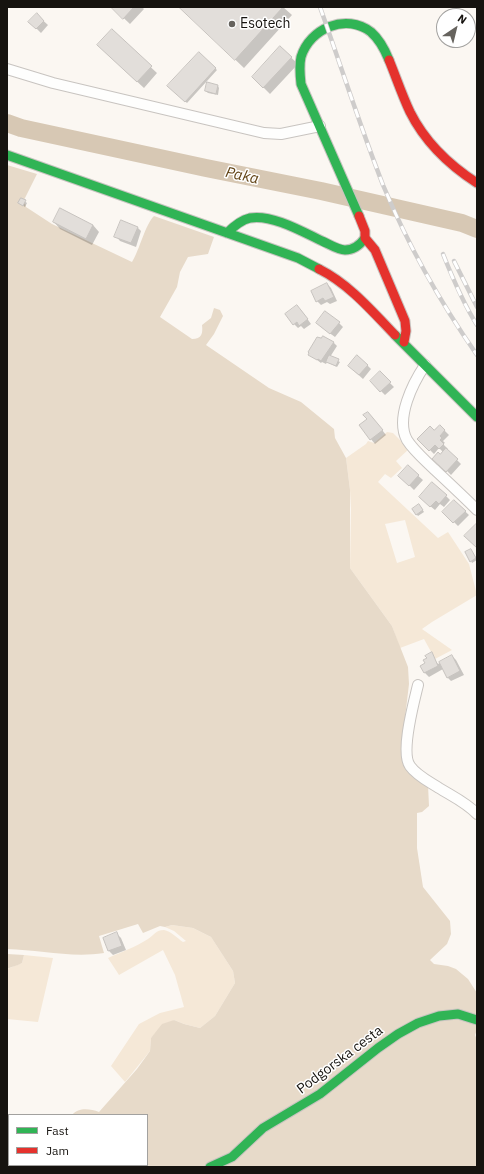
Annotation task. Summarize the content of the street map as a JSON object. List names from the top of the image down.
{
  "streets": {
    "street": ["Podgorska cesta"]
  },
  "water": ["Paka"],
  "places": ["Esotech"],
  "legend": ["Fast", "Jam"],
  "north": "top right"
}
